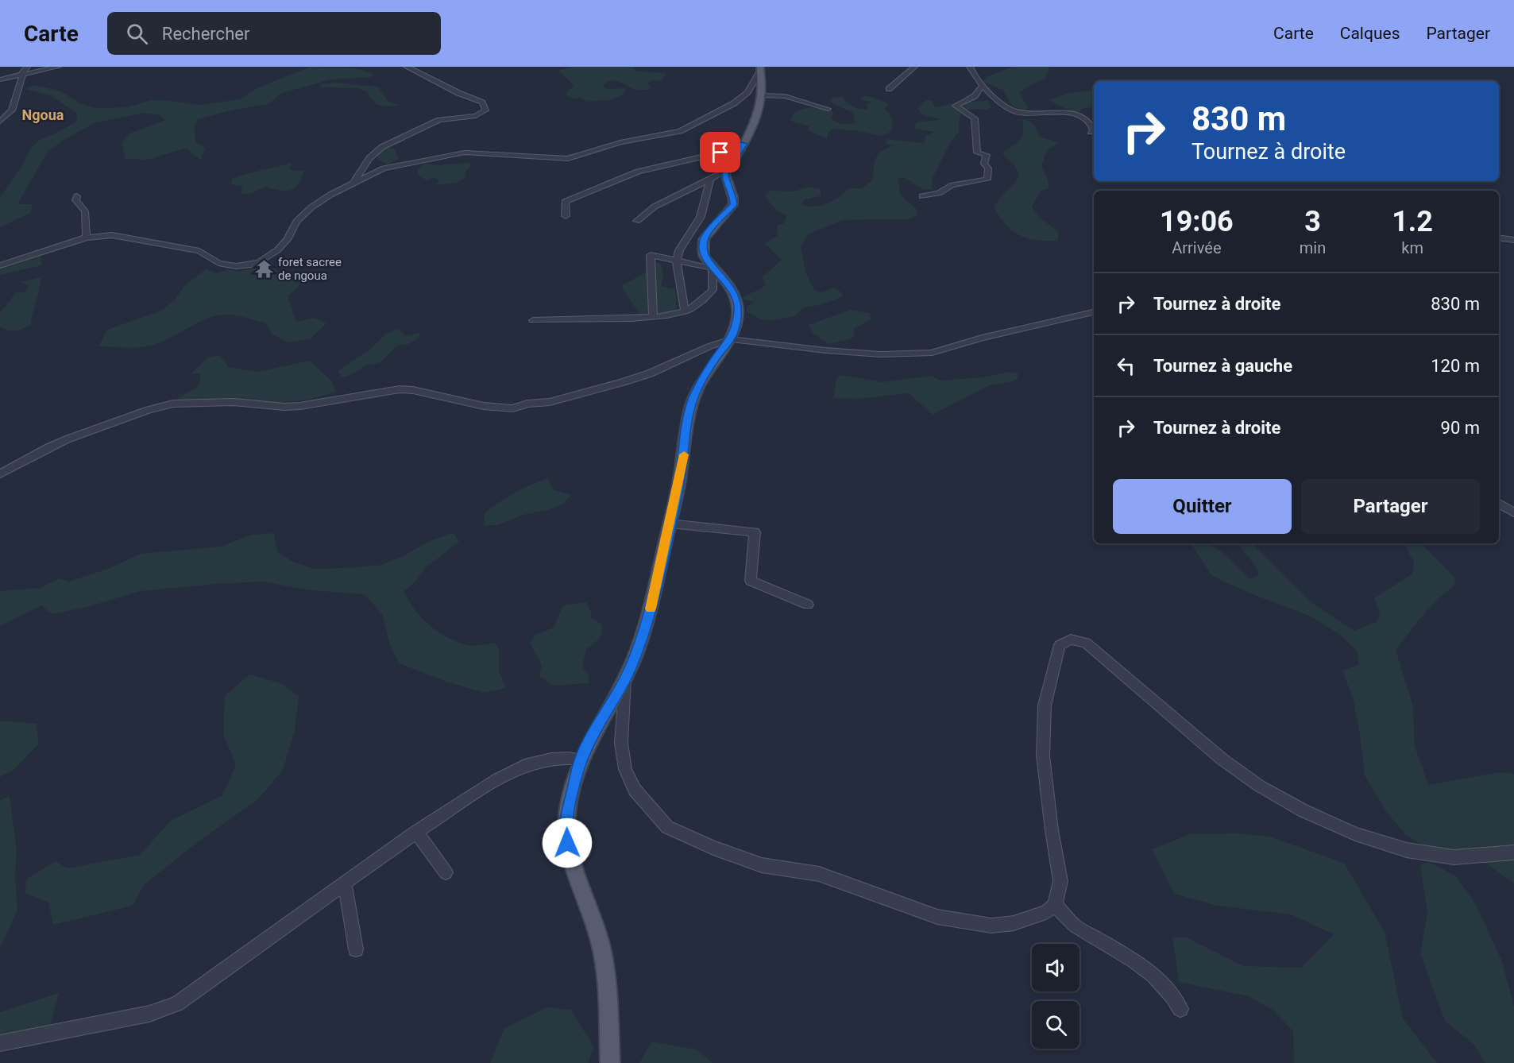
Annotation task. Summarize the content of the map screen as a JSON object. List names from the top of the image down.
{
  "districts": ["Ngoua"],
  "places": {
    "temple": ["foret sacree de ngoua"]
  },
  "page": {
    "header": "Carte",
    "search": "Rechercher",
    "nav": ["Carte", "Calques", "Partager"],
    "turn": ["830 m", "Tournez à droite"],
    "eta": [
      "19:06",
      "Arrivée",
      "3",
      "min",
      "1.2",
      "km"
    ],
    "list": [
      {
        "name": "Tournez à droite",
        "value": "830 m"
      },
      {
        "name": "Tournez à gauche",
        "value": "120 m"
      },
      {
        "name": "Tournez à droite",
        "value": "90 m"
      }
    ],
    "buttons": ["Quitter", "Partager"]
  }
}
